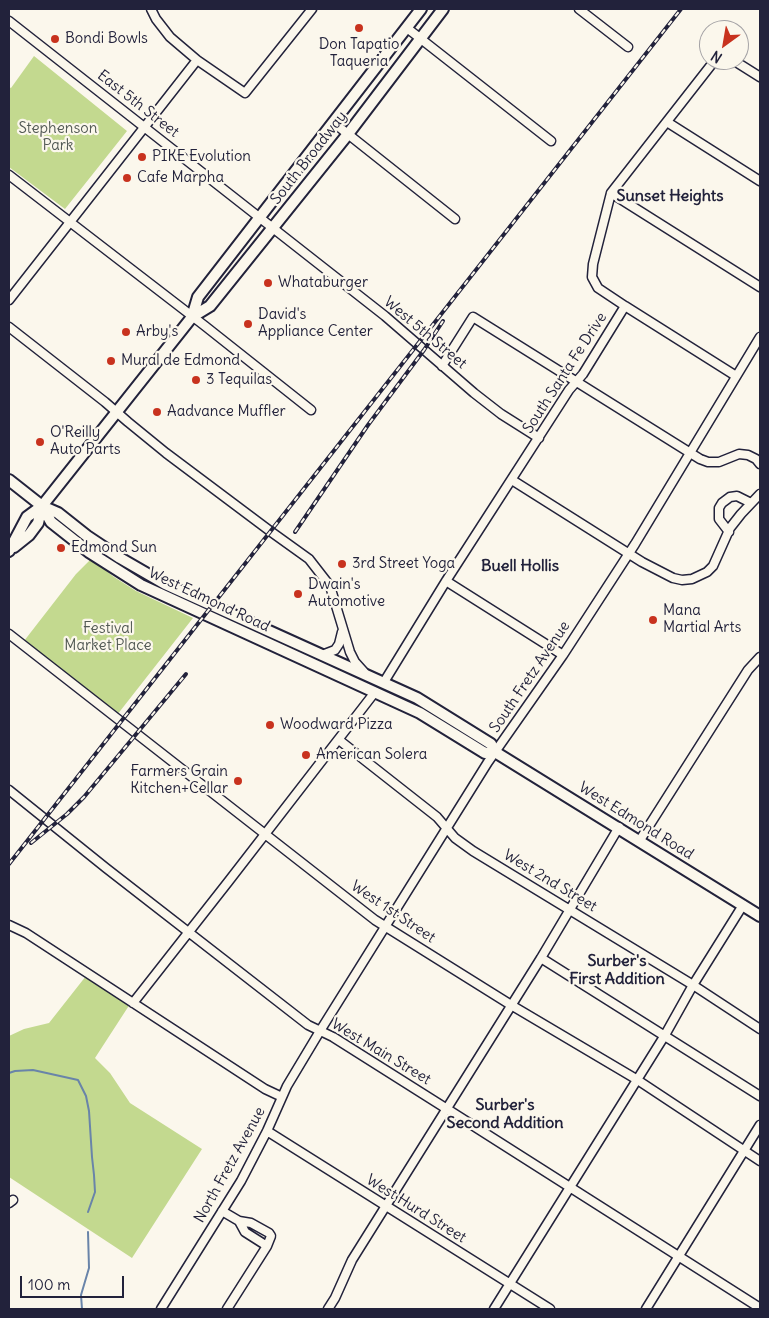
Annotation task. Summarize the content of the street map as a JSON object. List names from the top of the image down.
{
  "streets": {
    "main road": ["South Broadway", "West Edmond Road"],
    "street": [
      "East 5th Street",
      "West 5th Street",
      "South Santa Fe Drive",
      "South Fretz Avenue",
      "West 2nd Street",
      "West 1st Street",
      "West Main Street",
      "North Fretz Avenue",
      "West Hurd Street"
    ]
  },
  "crossings": [
    ["East 5th Street", "South Broadway"],
    ["East 5th Street", "West 5th Street"],
    ["South Broadway", "West 5th Street"],
    ["South Broadway", "West Edmond Road"],
    ["West 5th Street", "South Santa Fe Drive"],
    ["South Santa Fe Drive", "West Edmond Road"],
    ["West Edmond Road", "South Fretz Avenue"],
    ["South Fretz Avenue", "West 2nd Street"],
    ["South Fretz Avenue", "West 1st Street"],
    ["South Fretz Avenue", "West Main Street"],
    ["South Fretz Avenue", "North Fretz Avenue"],
    ["West Main Street", "North Fretz Avenue"],
    ["North Fretz Avenue", "West Hurd Street"]
  ],
  "districts": [
    "Sunset Heights",
    "Buell Hollis",
    "Surber's First Addition",
    "Surber's Second Addition"
  ],
  "parks": ["Stephenson Park", "Festival Market Place"],
  "places": [
    "Don Tapatio Taqueria",
    "Bondi Bowls",
    "PIKE Evolution",
    "Cafe Marpha",
    "Whataburger",
    "David's Appliance Center",
    "Arby's",
    "Mural de Edmond",
    "3 Tequilas",
    "Aadvance Muffler",
    "O'Reilly Auto Parts",
    "Edmond Sun",
    "3rd Street Yoga",
    "Dwain's Automotive",
    "Mana Martial Arts",
    "Woodward Pizza",
    "American Solera",
    "Farmers Grain Kitchen+Cellar"
  ],
  "scale_bar": "100 m",
  "north": "bottom left"
}
